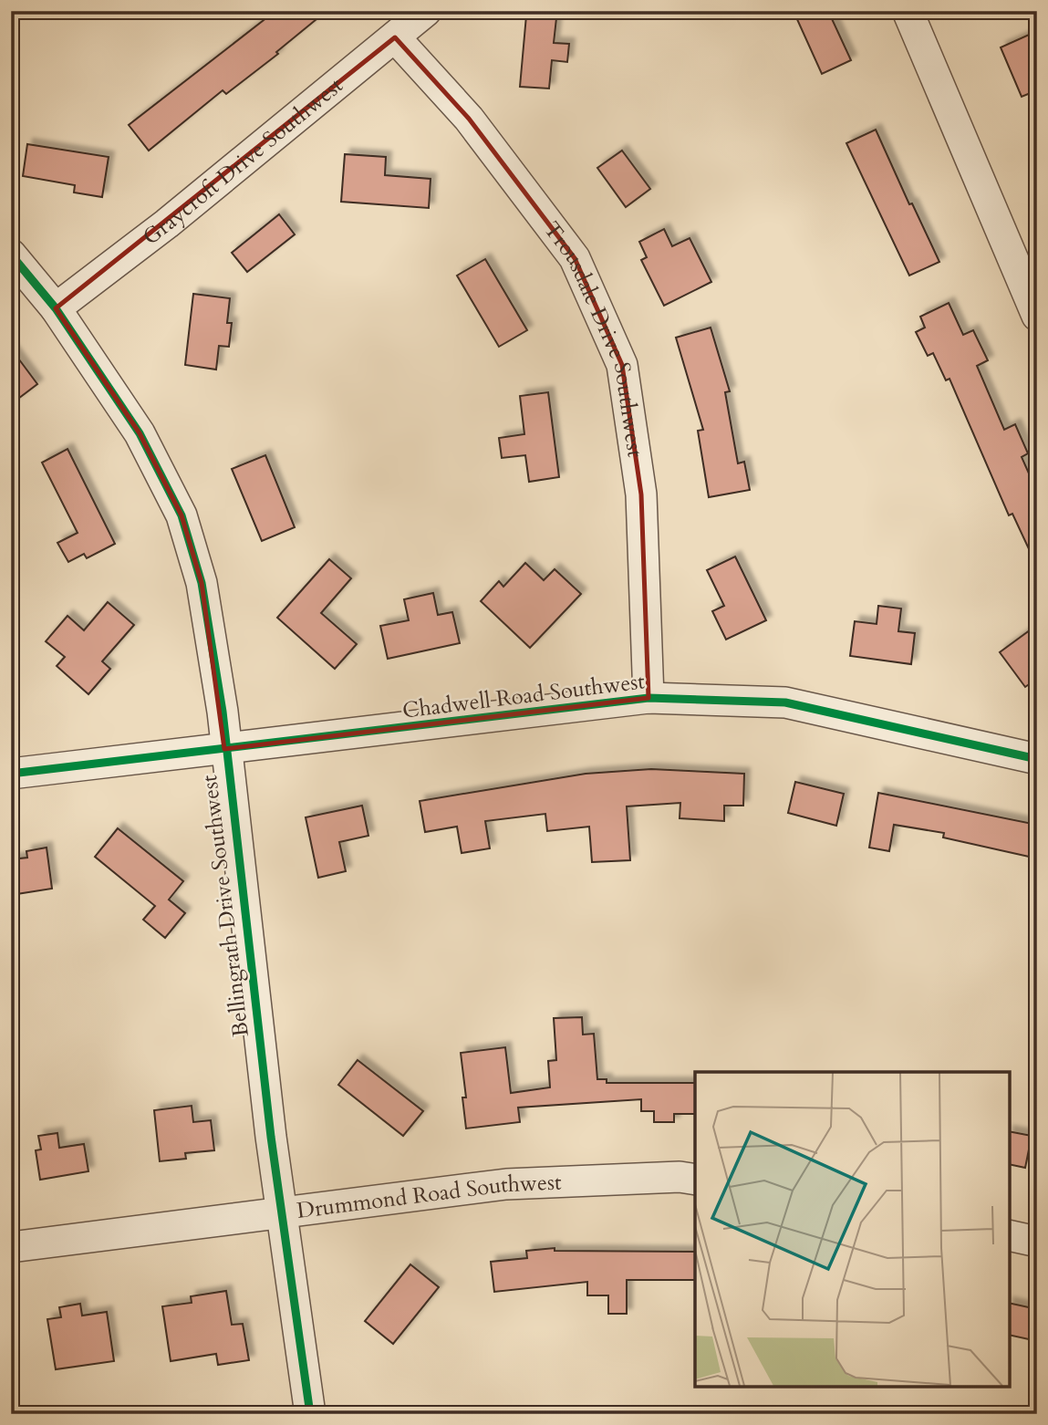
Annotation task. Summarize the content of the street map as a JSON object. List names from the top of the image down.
{
  "streets": {
    "street": [
      "Graycroft Drive Southwest",
      "Trousdale Drive Southwest",
      "Chadwell Road Southwest",
      "Bellingrath Drive Southwest",
      "Drummond Road Southwest"
    ]
  },
  "crossings": [
    ["Graycroft Drive Southwest", "Trousdale Drive Southwest"],
    ["Graycroft Drive Southwest", "Bellingrath Drive Southwest"],
    ["Trousdale Drive Southwest", "Chadwell Road Southwest"],
    ["Chadwell Road Southwest", "Bellingrath Drive Southwest"],
    ["Bellingrath Drive Southwest", "Drummond Road Southwest"]
  ]
}
